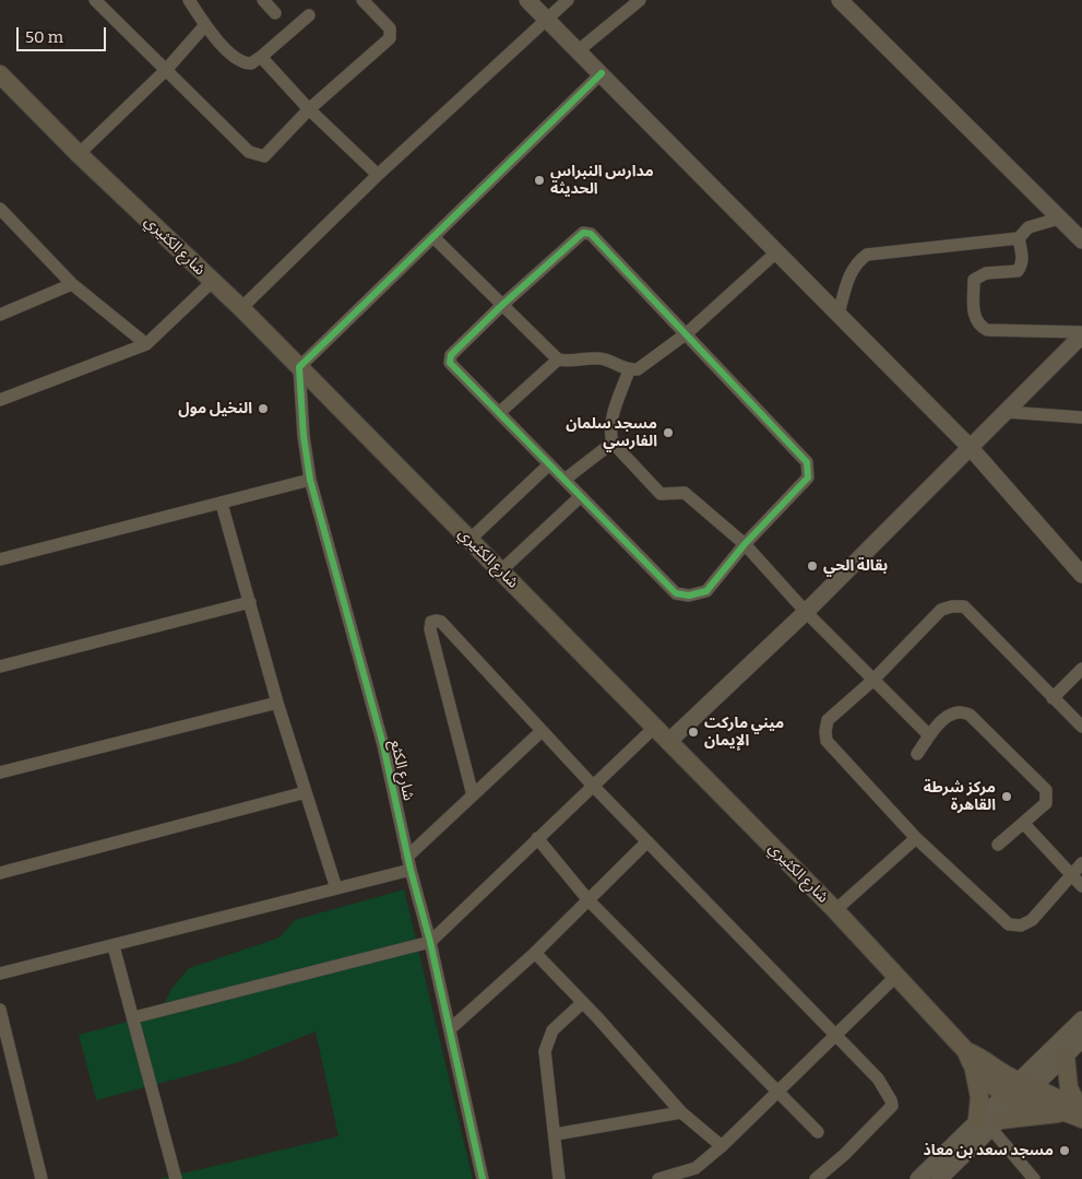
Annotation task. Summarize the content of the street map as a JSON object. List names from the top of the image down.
{
  "streets": {
    "main road": ["شارع الكثيري"],
    "street": ["شارع الكثع"]
  },
  "crossings": [
    ["شارع الكثيري", "شارع الكثع"]
  ],
  "places": [
    "مدارس النبراس الحديثة",
    "النخيل مول",
    "مسجد سلمان الفارسي",
    "بقالة الحي",
    "ميني ماركت الإيمان",
    "مركز شرطة القاهرة",
    "مسجد سعد بن معاذ"
  ],
  "scale_bar": "50 m"
}
